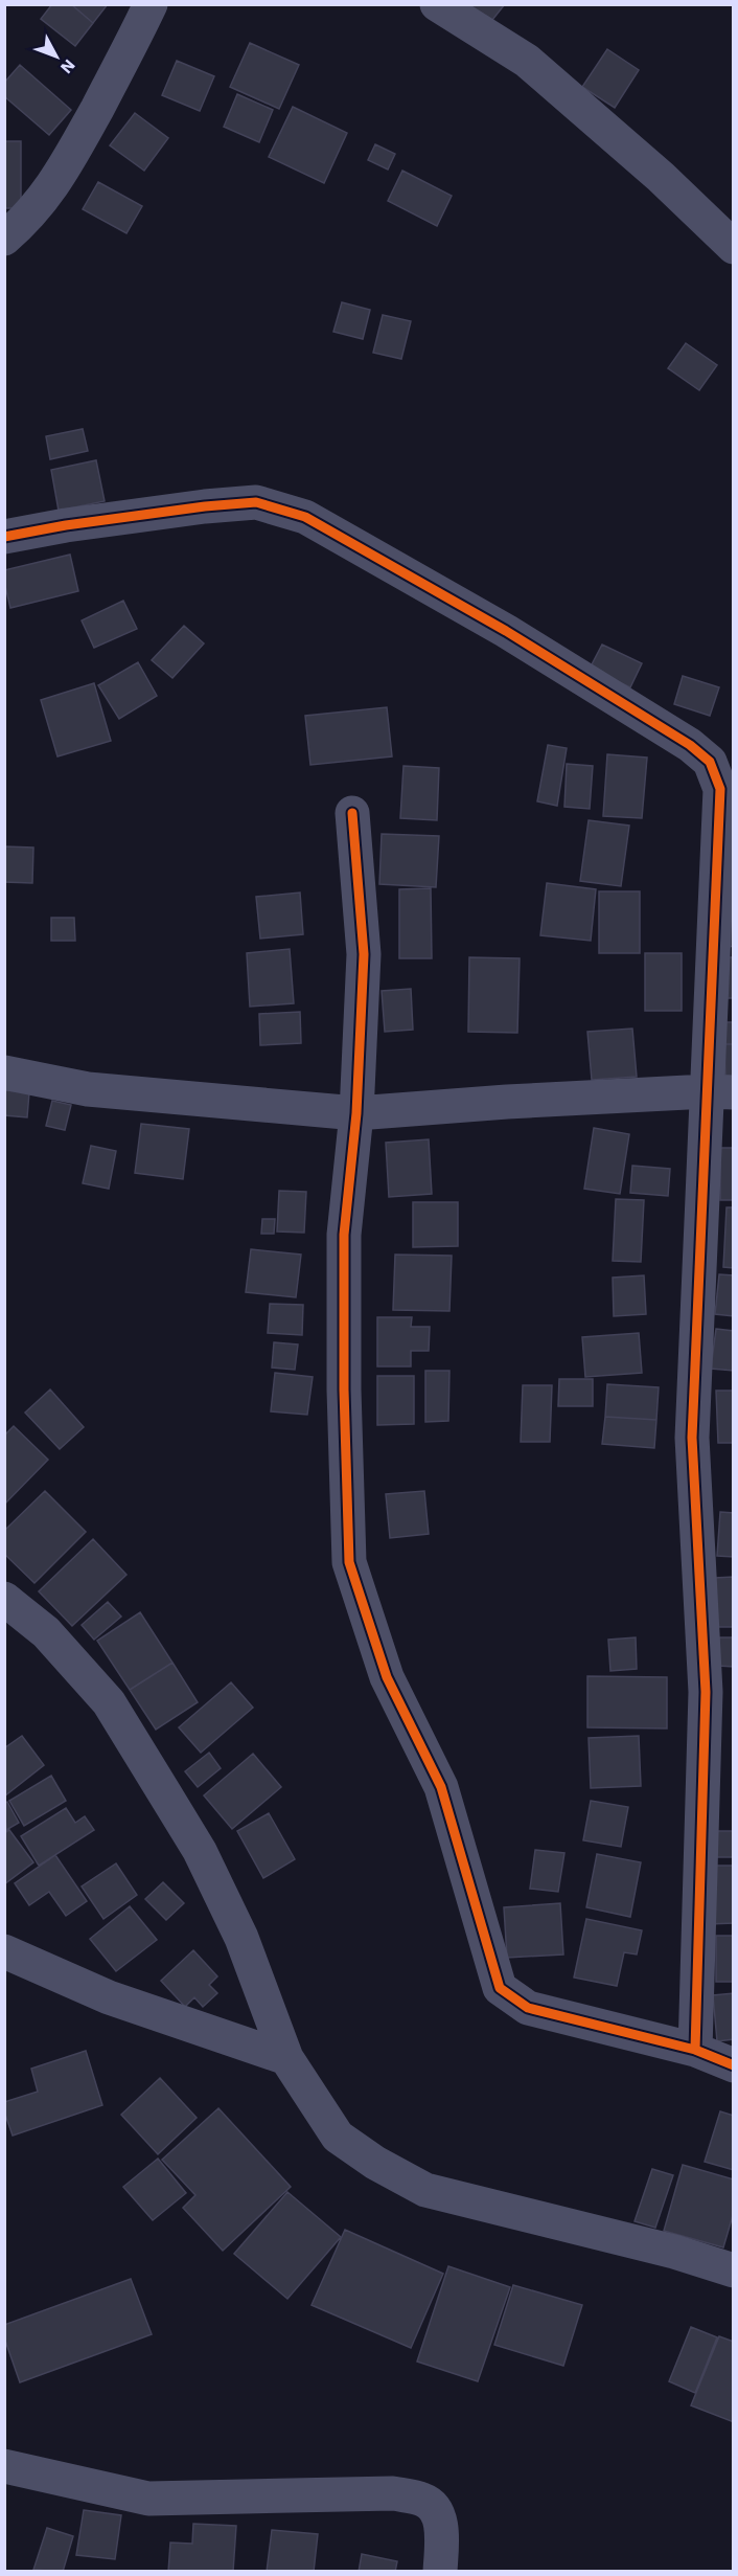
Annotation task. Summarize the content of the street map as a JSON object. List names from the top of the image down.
{
  "north": "bottom right"
}
